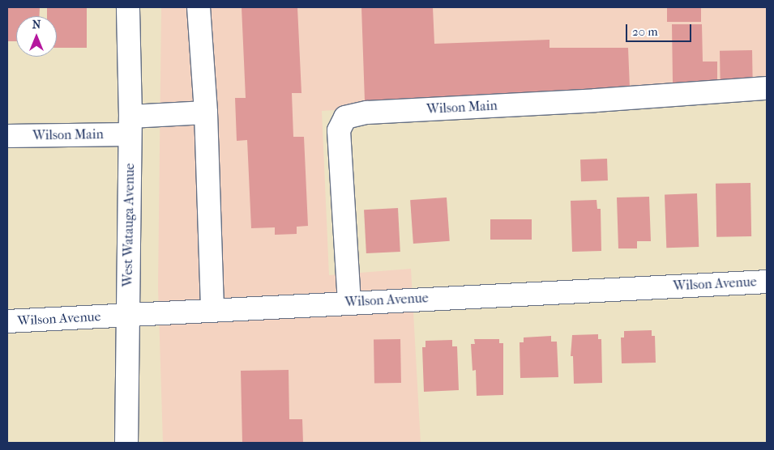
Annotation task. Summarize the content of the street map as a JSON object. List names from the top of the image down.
{
  "streets": {
    "street": ["Wilson Main", "West Watauga Avenue", "Wilson Avenue"]
  },
  "crossings": [
    ["Wilson Main", "West Watauga Avenue"],
    ["Wilson Main", "Wilson Avenue"],
    ["West Watauga Avenue", "Wilson Avenue"]
  ],
  "scale_bar": "20 m",
  "north": "top"
}
